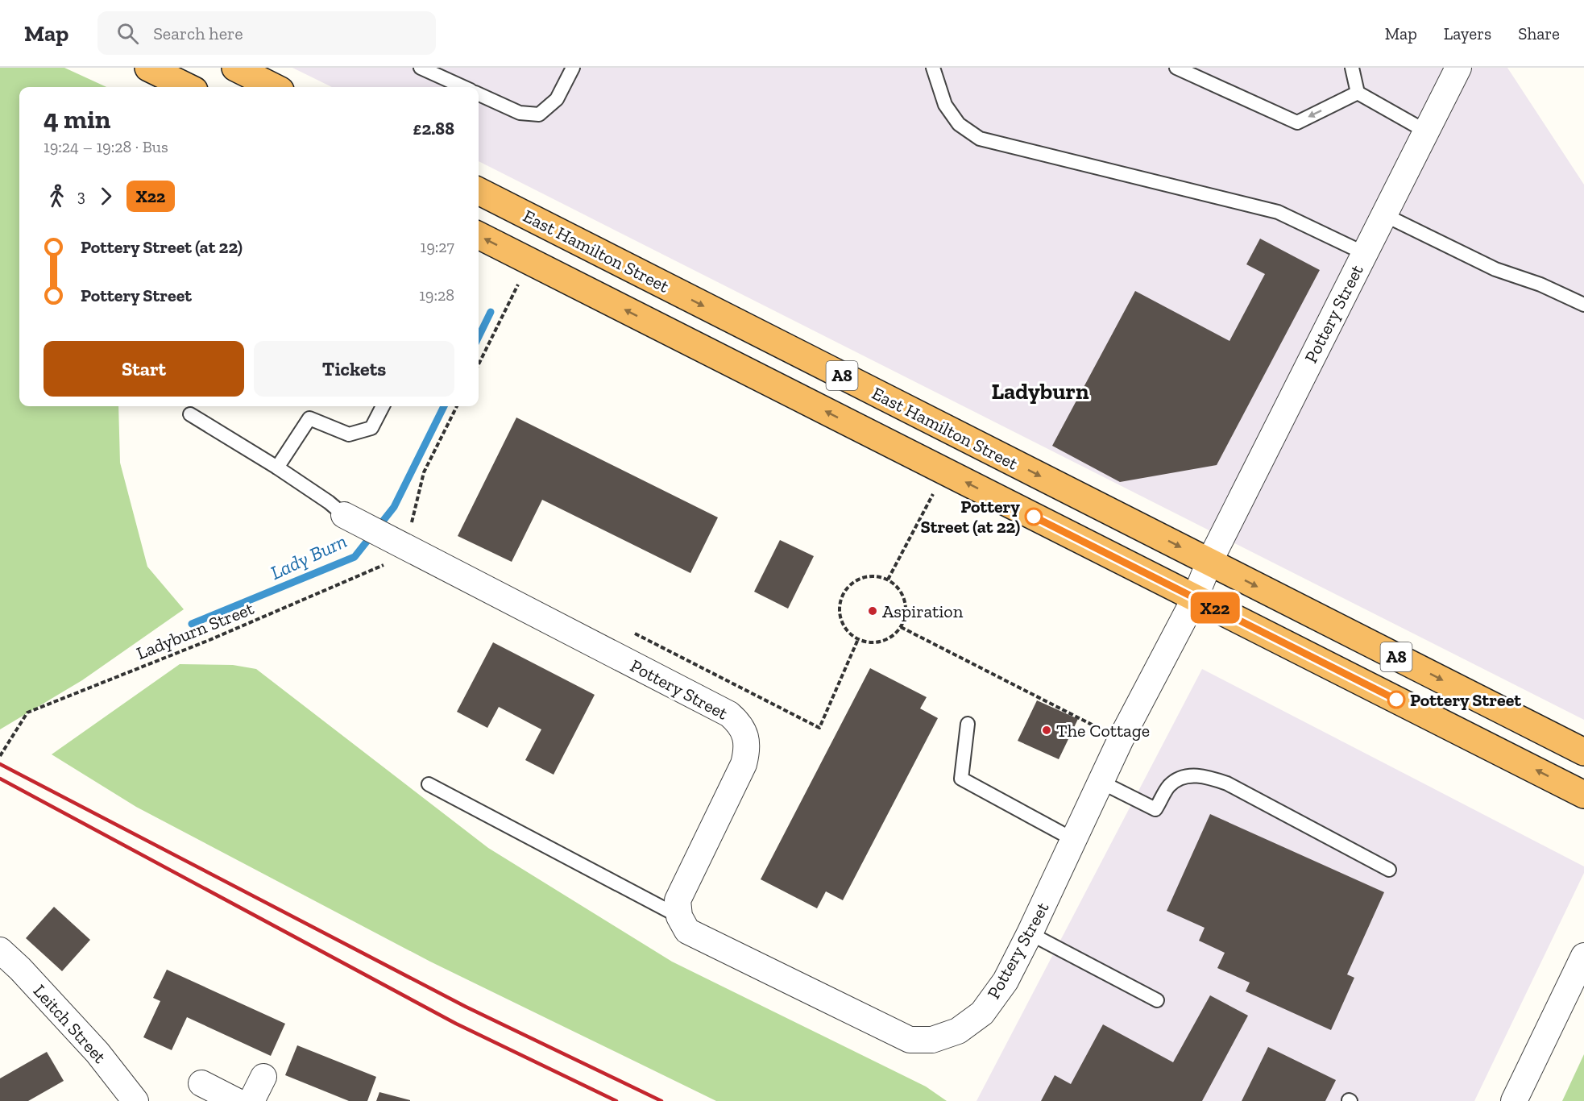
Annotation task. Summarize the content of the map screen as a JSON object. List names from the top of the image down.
{
  "streets": {
    "highway": ["East Hamilton Street", "A8"],
    "street": ["Pottery Street", "Leitch Street"],
    "path": ["Ladyburn Street"]
  },
  "crossings": [
    ["East Hamilton Street", "Pottery Street"],
    ["East Hamilton Street", "A8"],
    ["Pottery Street", "A8"],
    ["Pottery Street", "Ladyburn Street"]
  ],
  "districts": ["Ladyburn"],
  "water": ["Lady Burn"],
  "places": [
    "Pottery Street (at 22)",
    "Aspiration",
    "Pottery Street",
    "The Cottage"
  ],
  "lines": ["bus line X22"],
  "page": {
    "header": "Map",
    "search": "Search here",
    "nav": ["Map", "Layers", "Share"],
    "on_map": "X22",
    "heading": ["4 min", "19:24 – 19:28 · Bus", "£2.88"],
    "legs": ["3", "X22"],
    "list": [
      {
        "name": "Pottery Street (at 22)",
        "value": "19:27"
      },
      {
        "name": "Pottery Street",
        "value": "19:28"
      }
    ],
    "buttons": ["Start", "Tickets"]
  }
}
